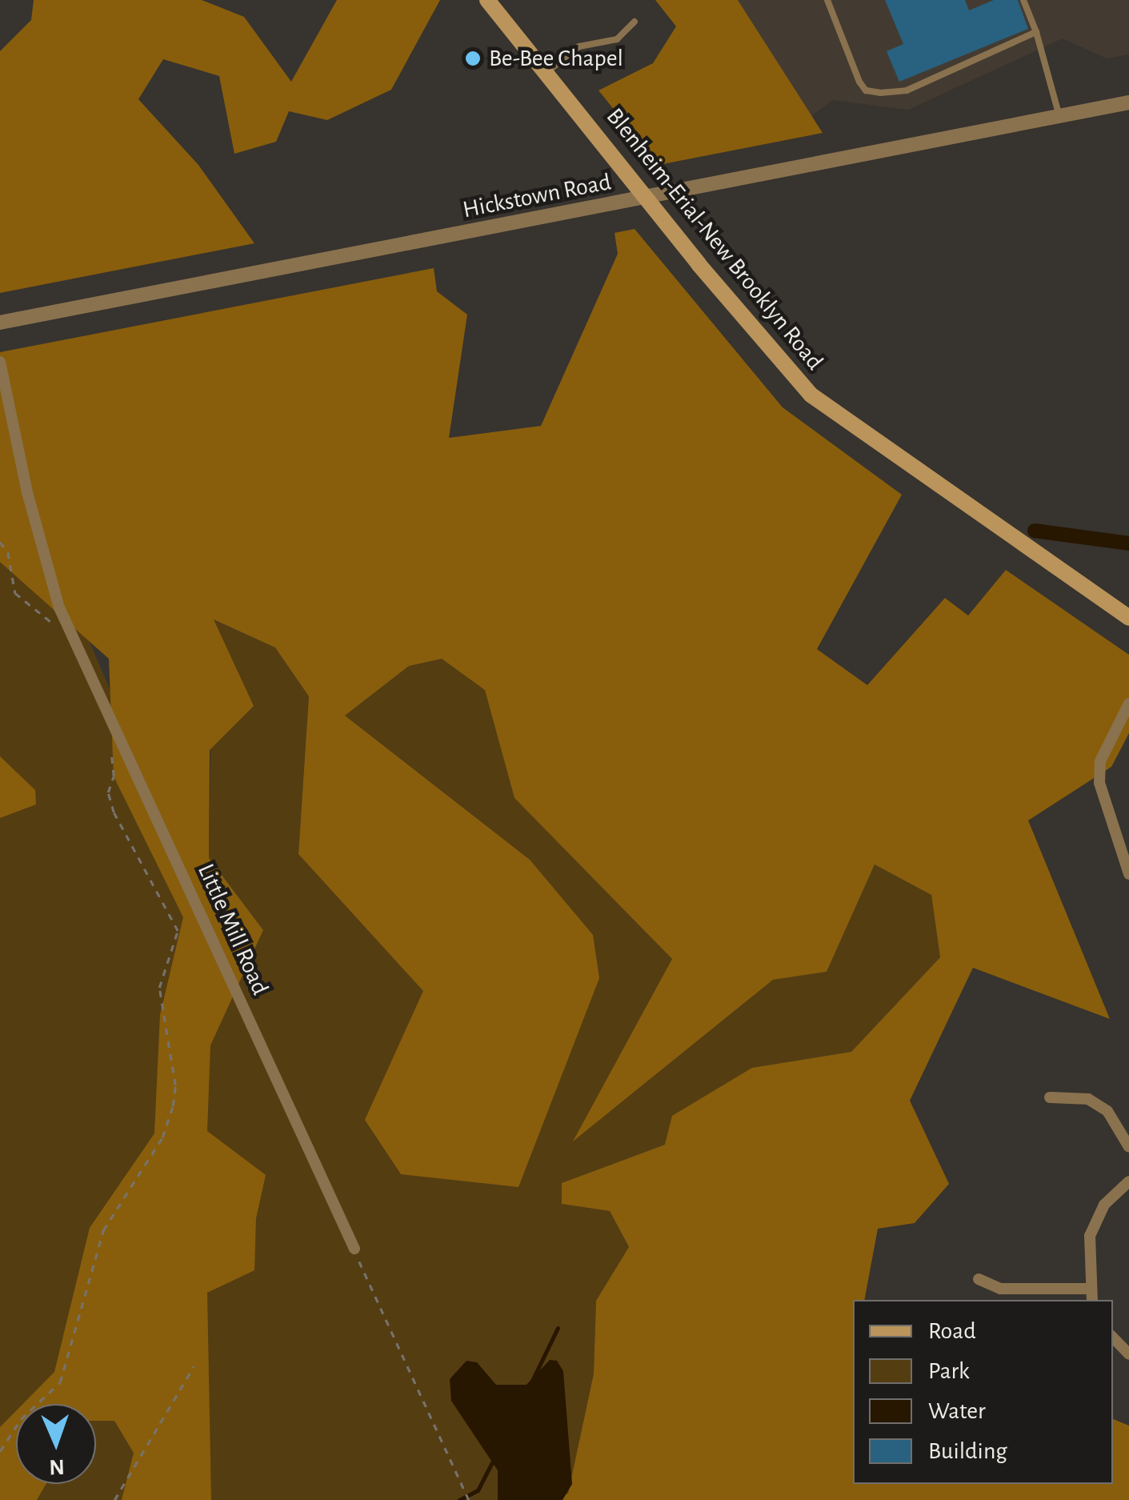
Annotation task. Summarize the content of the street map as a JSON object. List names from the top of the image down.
{
  "streets": {
    "main road": ["Blenheim-Erial-New Brooklyn Road"],
    "street": ["Hickstown Road", "Little Mill Road"]
  },
  "crossings": [
    ["Hickstown Road", "Blenheim-Erial-New Brooklyn Road"]
  ],
  "places": ["Be-Bee Chapel"],
  "legend": [
    "Road",
    "Park",
    "Water",
    "Building"
  ],
  "north": "bottom"
}
